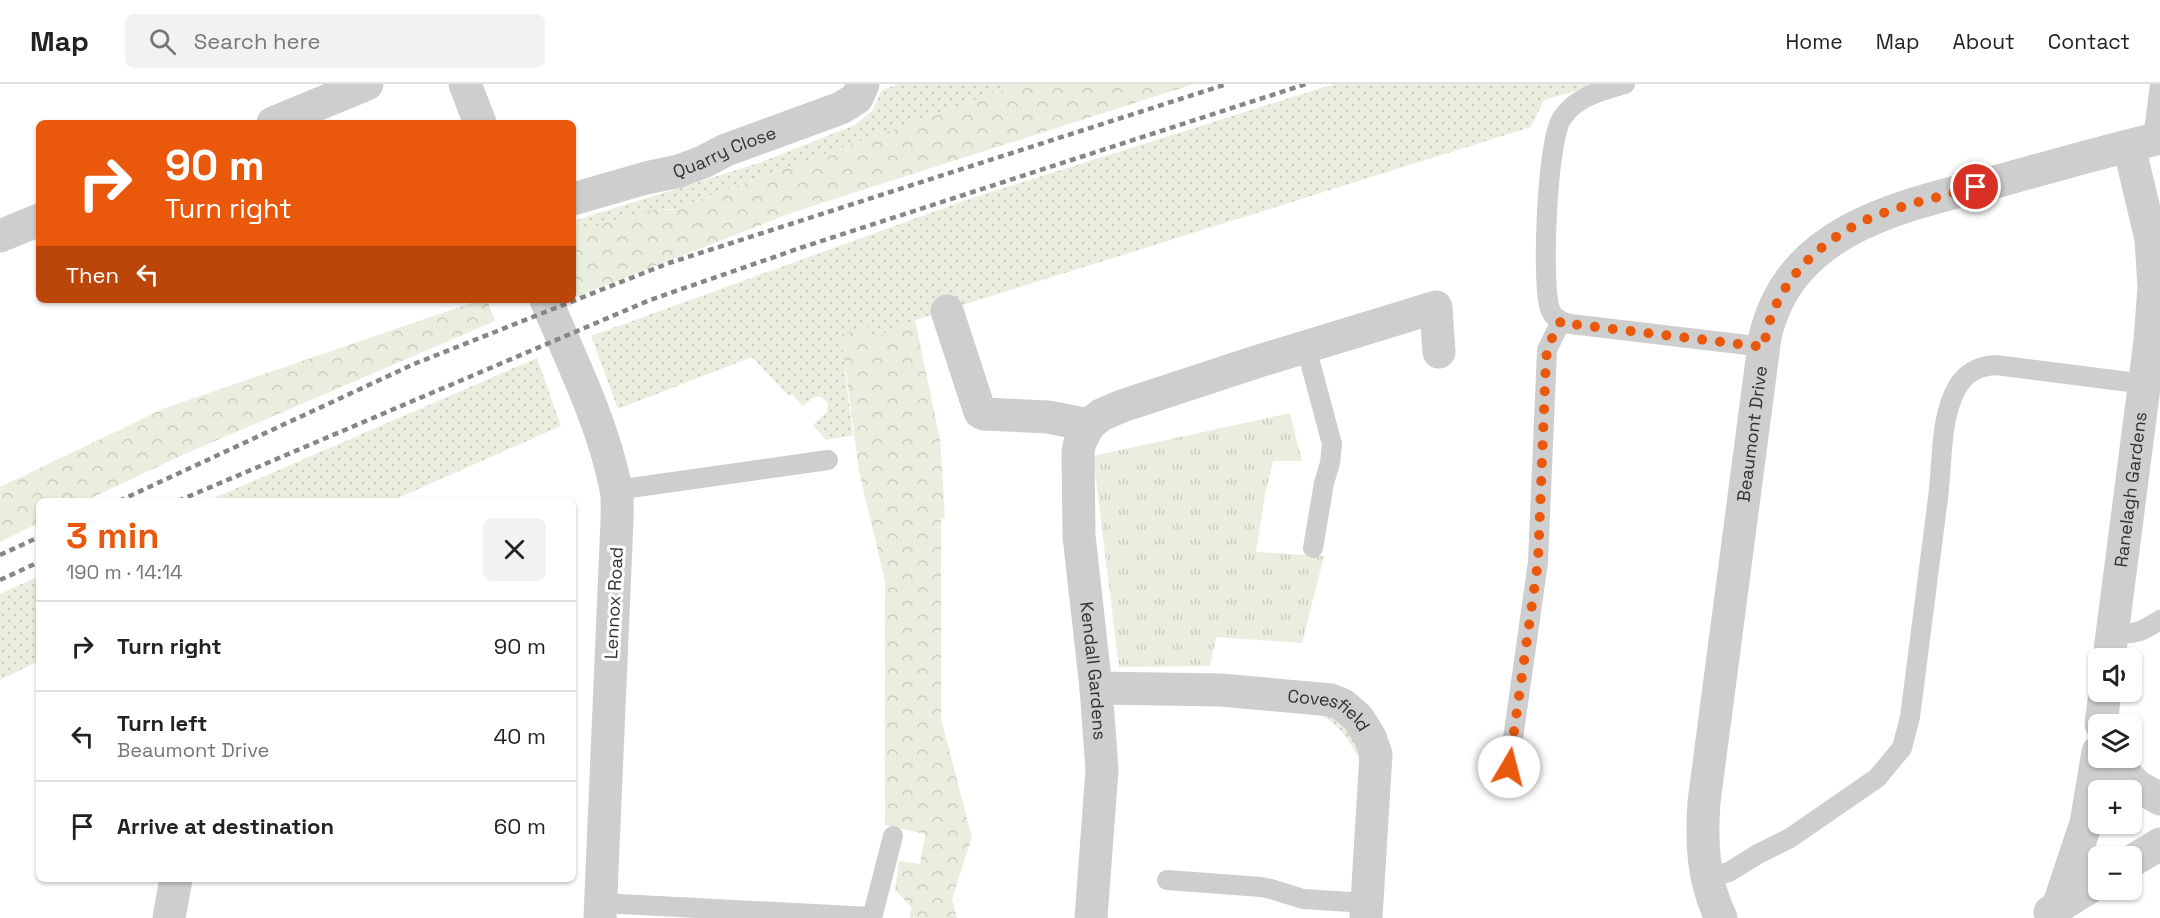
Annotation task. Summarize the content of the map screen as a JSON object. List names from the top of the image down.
{
  "streets": {
    "street": [
      "Quarry Close",
      "Beaumont Drive",
      "Ranelagh Gardens",
      "Lennox Road",
      "Kendall Gardens",
      "Covesfield"
    ]
  },
  "crossings": [
    ["Beaumont Drive", "Ranelagh Gardens"],
    ["Kendall Gardens", "Covesfield"]
  ],
  "page": {
    "header": "Map",
    "search": "Search here",
    "nav": [
      "Home",
      "Map",
      "About",
      "Contact"
    ],
    "turn": ["90 m", "Turn right"],
    "then": "Then",
    "heading": ["3 min", "190 m · 14:14"],
    "list": [
      {
        "name": "Turn right",
        "value": "90 m"
      },
      {
        "name": "Turn left",
        "note": "Beaumont Drive",
        "value": "40 m"
      },
      {
        "name": "Arrive at destination",
        "value": "60 m"
      }
    ],
    "map_buttons": ["+", "−"]
  }
}
